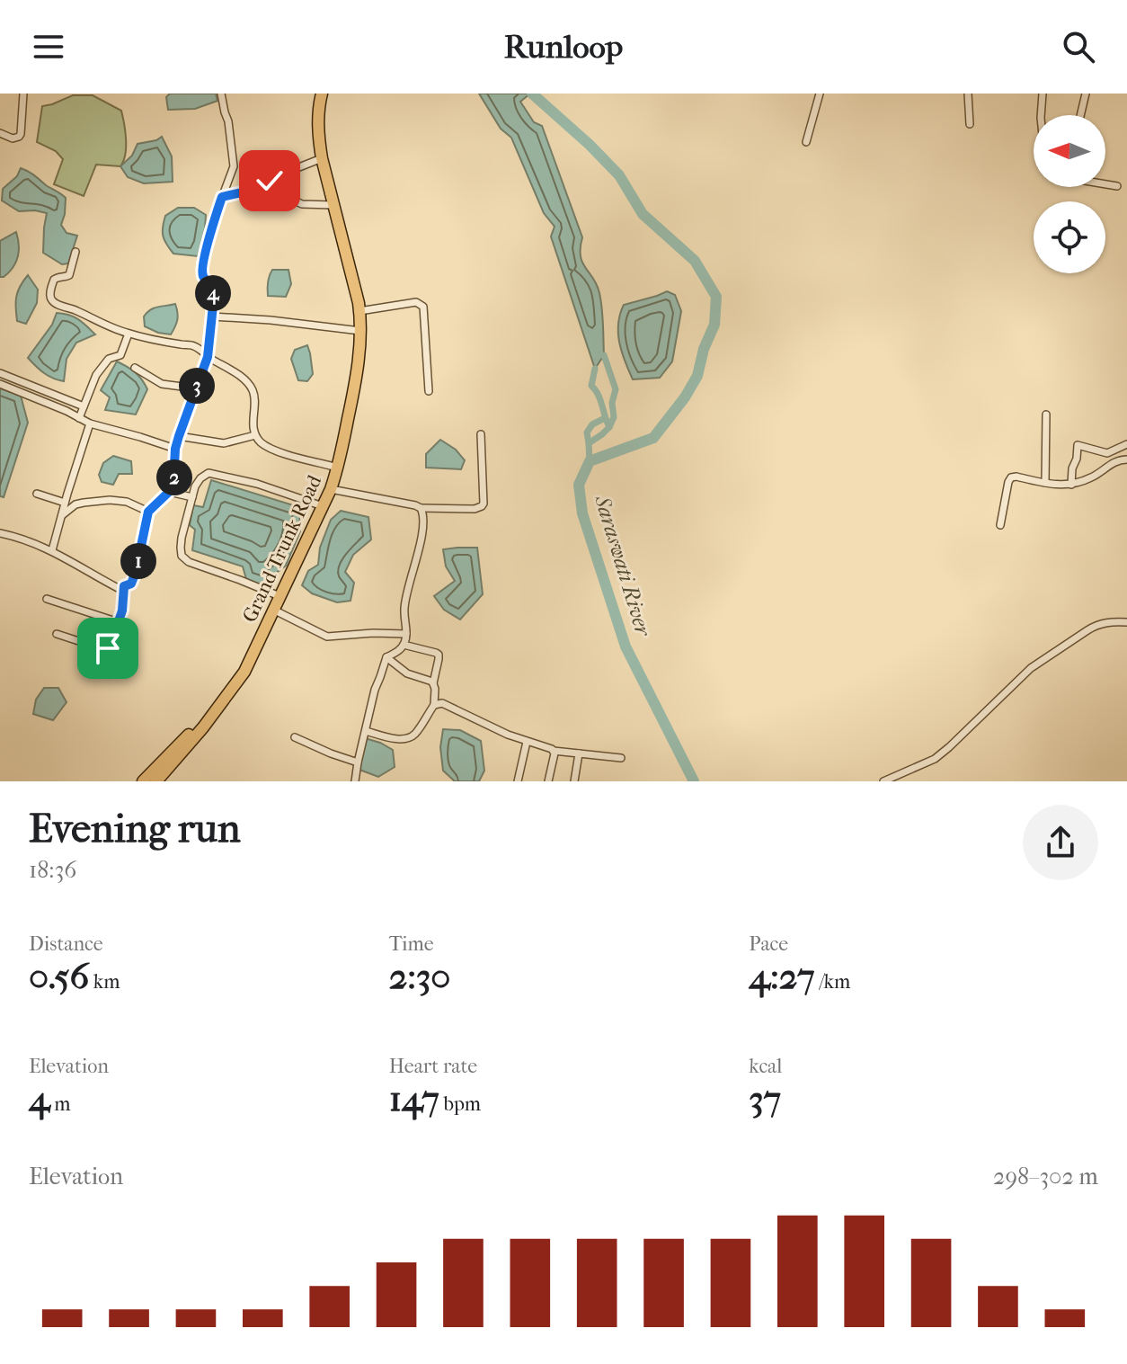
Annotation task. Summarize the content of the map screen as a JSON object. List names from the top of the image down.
{
  "streets": {
    "highway": ["Grand Trunk Road"]
  },
  "water": ["Saraswati River"],
  "north": "left",
  "page": {
    "header": "Runloop",
    "pins": [
      "4",
      "3",
      "2",
      "1"
    ],
    "heading": ["Evening run", "18:36"],
    "stats": [
      ["Distance", "0.56 km"],
      ["Time", "2:30"],
      ["Pace", "4:27 /km"],
      ["Elevation", "4 m"],
      ["Heart rate", "147 bpm"],
      ["kcal", "37"]
    ],
    "chart": ["Elevation", "298–302 m"]
  }
}
